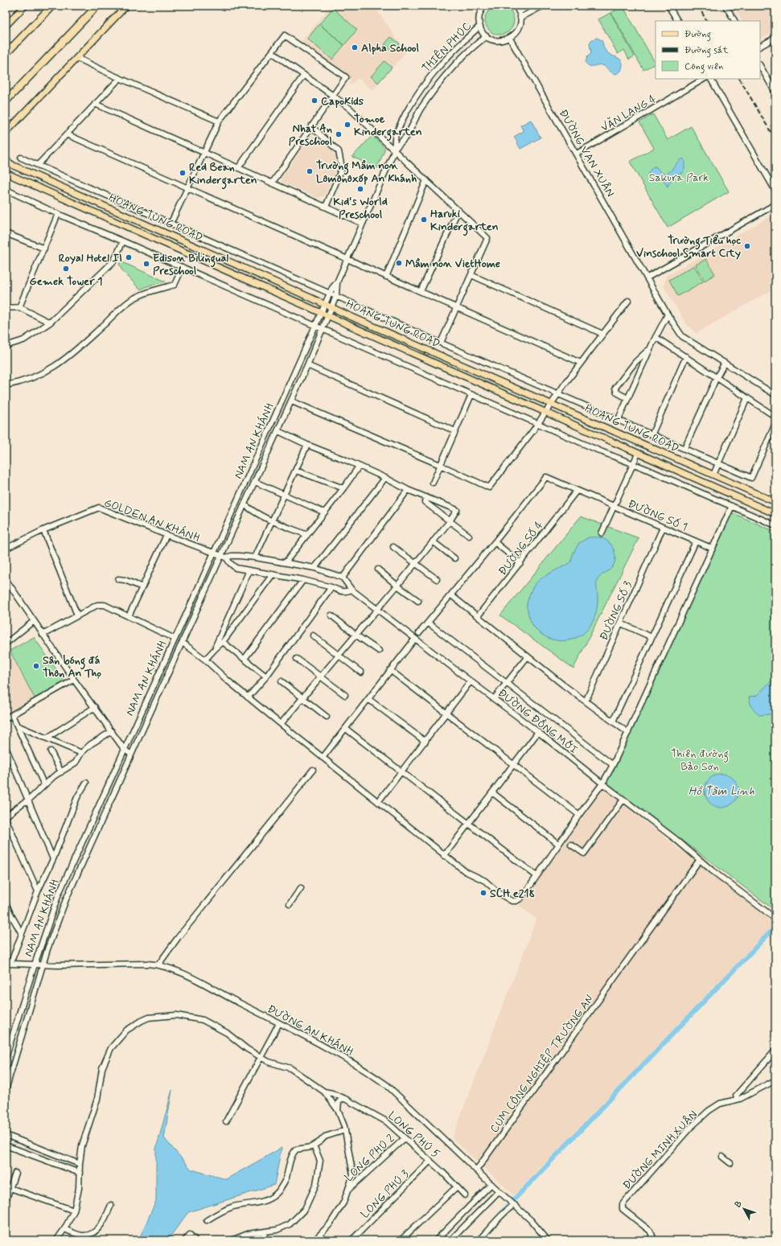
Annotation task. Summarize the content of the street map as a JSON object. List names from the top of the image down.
{
  "streets": {
    "main road": ["HOANG TUNG ROAD"],
    "street": [
      "THIÊN PHÚC",
      "VĂN LANG 4",
      "ĐƯỜNG VẠN XUÂN",
      "NAM AN KHÁNH",
      "ĐƯỜNG SỐ 1",
      "GOLDEN AN KHÁNH",
      "ĐƯỜNG SỐ 4",
      "ĐƯỜNG SỐ 3",
      "ĐƯỜNG ĐỒNG MỚI",
      "ĐƯỜNG AN KHÁNH",
      "CỤM CÔNG NGHIỆP TRƯỜNG AN",
      "LONG PHÚ 5",
      "ĐƯỜNG MINH XUÂN",
      "LONG PHÚ 2",
      "LONG PHÚ 3"
    ]
  },
  "crossings": [
    ["THIÊN PHÚC", "HOANG TUNG ROAD"],
    ["THIÊN PHÚC", "NAM AN KHÁNH"],
    ["VĂN LANG 4", "ĐƯỜNG VẠN XUÂN"],
    ["HOANG TUNG ROAD", "NAM AN KHÁNH"],
    ["HOANG TUNG ROAD", "ĐƯỜNG SỐ 1"],
    ["NAM AN KHÁNH", "GOLDEN AN KHÁNH"],
    ["NAM AN KHÁNH", "ĐƯỜNG AN KHÁNH"],
    ["ĐƯỜNG SỐ 1", "ĐƯỜNG SỐ 3"],
    ["ĐƯỜNG ĐỒNG MỚI", "CỤM CÔNG NGHIỆP TRƯỜNG AN"],
    ["ĐƯỜNG AN KHÁNH", "CỤM CÔNG NGHIỆP TRƯỜNG AN"],
    ["LONG PHÚ 5", "LONG PHÚ 2"],
    ["LONG PHÚ 5", "LONG PHÚ 3"]
  ],
  "water": ["Hồ Tâm Linh"],
  "parks": ["Sakura Park", "Thiên đường Bảo Sơn"],
  "places": [
    "Alpha School",
    "CapoKids",
    "Tomoe Kindergarten",
    "Nhat An Preschool",
    "Trường Mầm non Lômônôxốp An Khánh",
    "Red Bean Kindergarten",
    "Kid's World Preschool",
    "Haruki Kindergarten",
    "Trường Tiểu học Vinschool Smart City",
    "Royal Hotel II",
    "Mầm non VietHome",
    "Edison Bilingual Preschool",
    "Gemek Tower 1",
    "Sân bóng đá Thôn An Thọ",
    "SCH e218"
  ],
  "legend": ["Đường", "Đường sắt", "Công viên"],
  "north": "top left"
}
